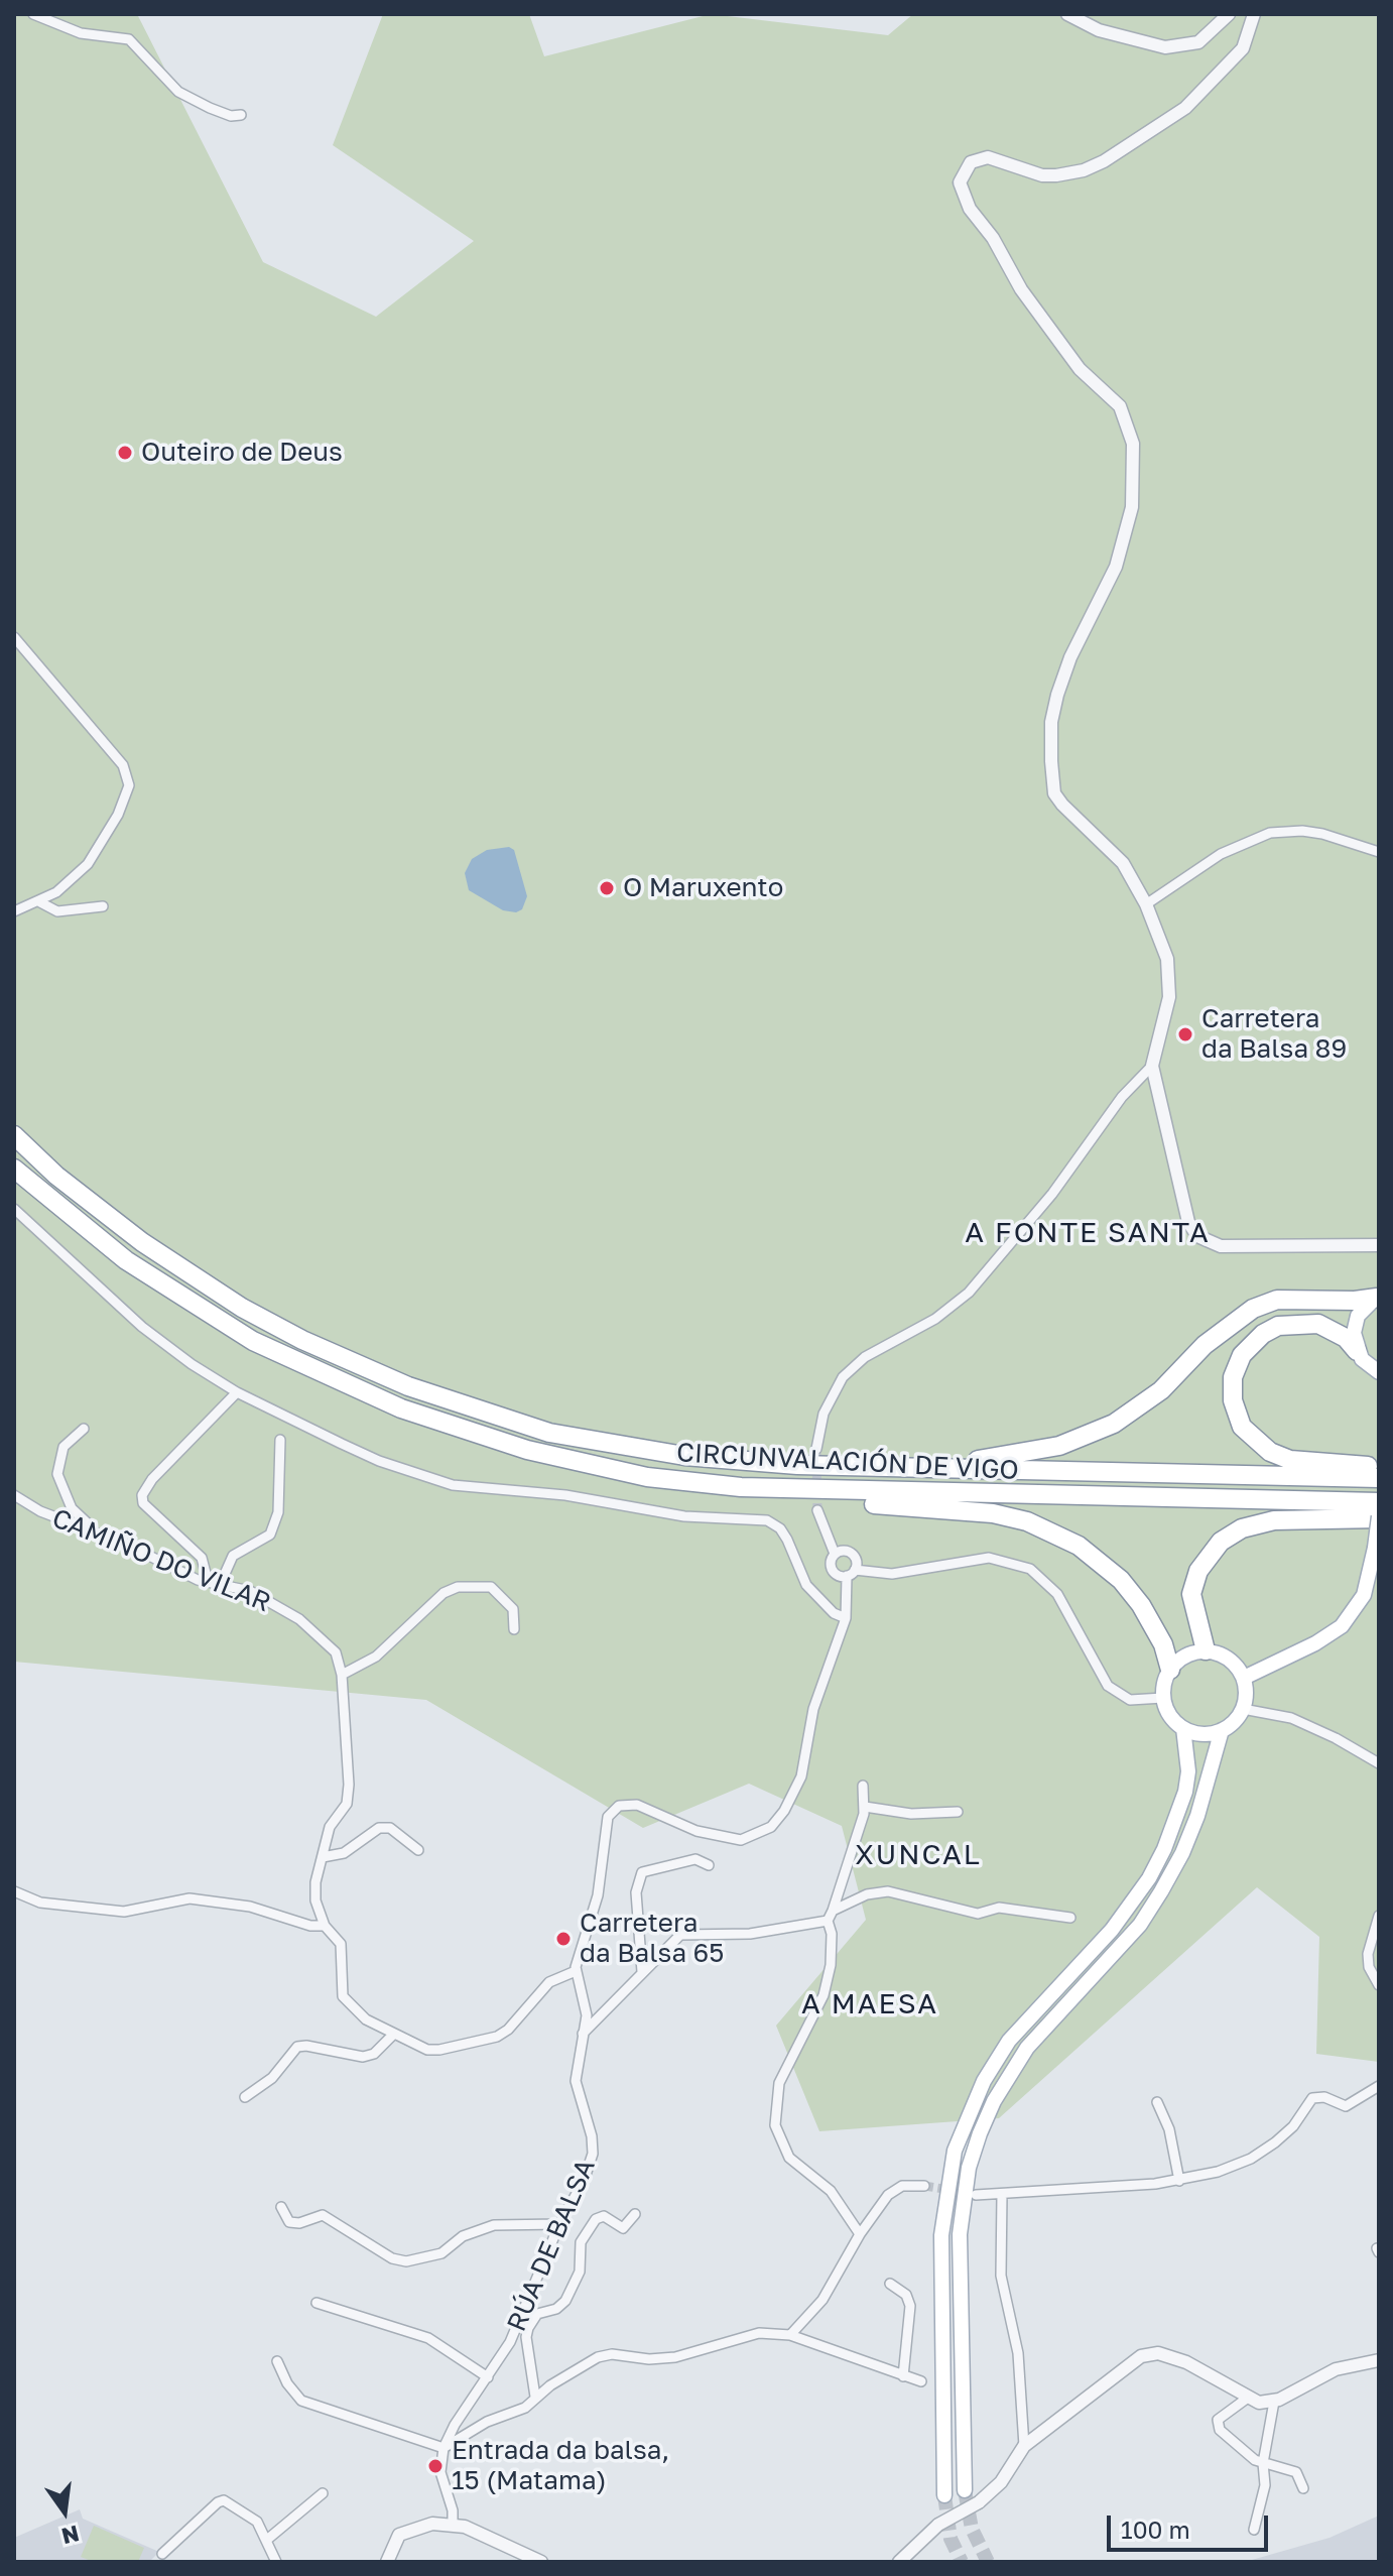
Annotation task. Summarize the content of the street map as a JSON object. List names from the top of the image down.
{
  "streets": {
    "highway": ["CIRCUNVALACIÓN DE VIGO"],
    "street": ["CAMIÑO DO VILAR", "RÚA DE BALSA"]
  },
  "crossings": [
    ["CAMIÑO DO VILAR", "RÚA DE BALSA"]
  ],
  "districts": ["A FONTE SANTA", "XUNCAL", "A MAESA"],
  "places": [
    "Outeiro de Deus",
    "O Maruxento",
    "Carretera da Balsa 89",
    "Carretera da Balsa 65",
    "Entrada da balsa, 15 (Matama)"
  ],
  "scale_bar": "100 m",
  "north": "bottom"
}
